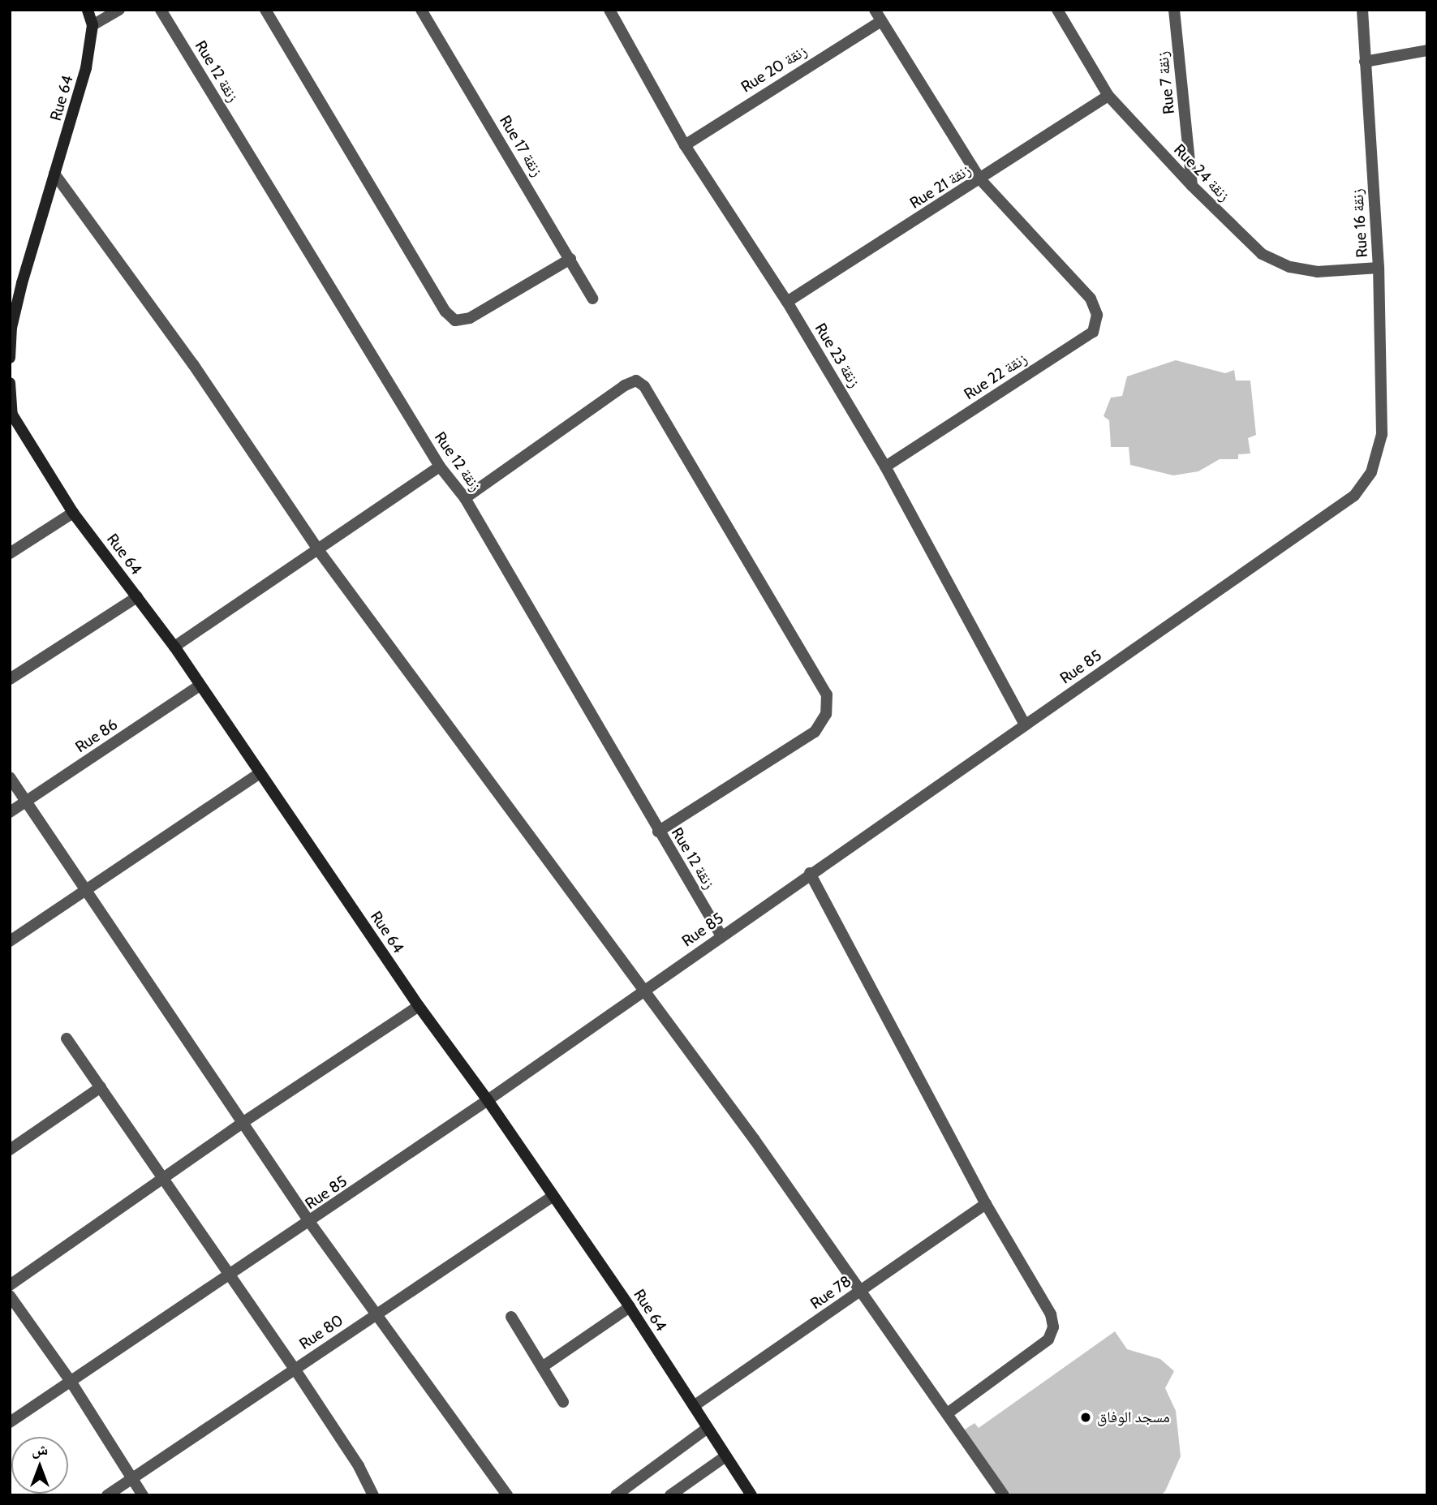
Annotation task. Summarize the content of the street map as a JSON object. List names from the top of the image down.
{
  "streets": {
    "street": [
      "Rue 20 زنقة",
      "Rue 12 زنقة",
      "Rue 7 زنقة",
      "Rue 64",
      "Rue 17 زنقة",
      "Rue 24 زنقة",
      "Rue 21 زنقة",
      "Rue 16 زنقة",
      "Rue 23 زنقة",
      "Rue 22 زنقة",
      "Rue 85",
      "Rue 86",
      "Rue 78",
      "Rue 80"
    ]
  },
  "crossings": [
    ["Rue 20 زنقة", "Rue 23 زنقة"],
    ["Rue 12 زنقة", "Rue 85"],
    ["Rue 7 زنقة", "Rue 24 زنقة"],
    ["Rue 64", "Rue 85"],
    ["Rue 64", "Rue 86"],
    ["Rue 64", "Rue 78"],
    ["Rue 64", "Rue 80"],
    ["Rue 24 زنقة", "Rue 21 زنقة"],
    ["Rue 24 زنقة", "Rue 16 زنقة"],
    ["Rue 21 زنقة", "Rue 23 زنقة"],
    ["Rue 21 زنقة", "Rue 22 زنقة"],
    ["Rue 16 زنقة", "Rue 85"],
    ["Rue 23 زنقة", "Rue 22 زنقة"],
    ["Rue 23 زنقة", "Rue 85"]
  ],
  "places": ["مسجد الوفاق"],
  "north": "top"
}
